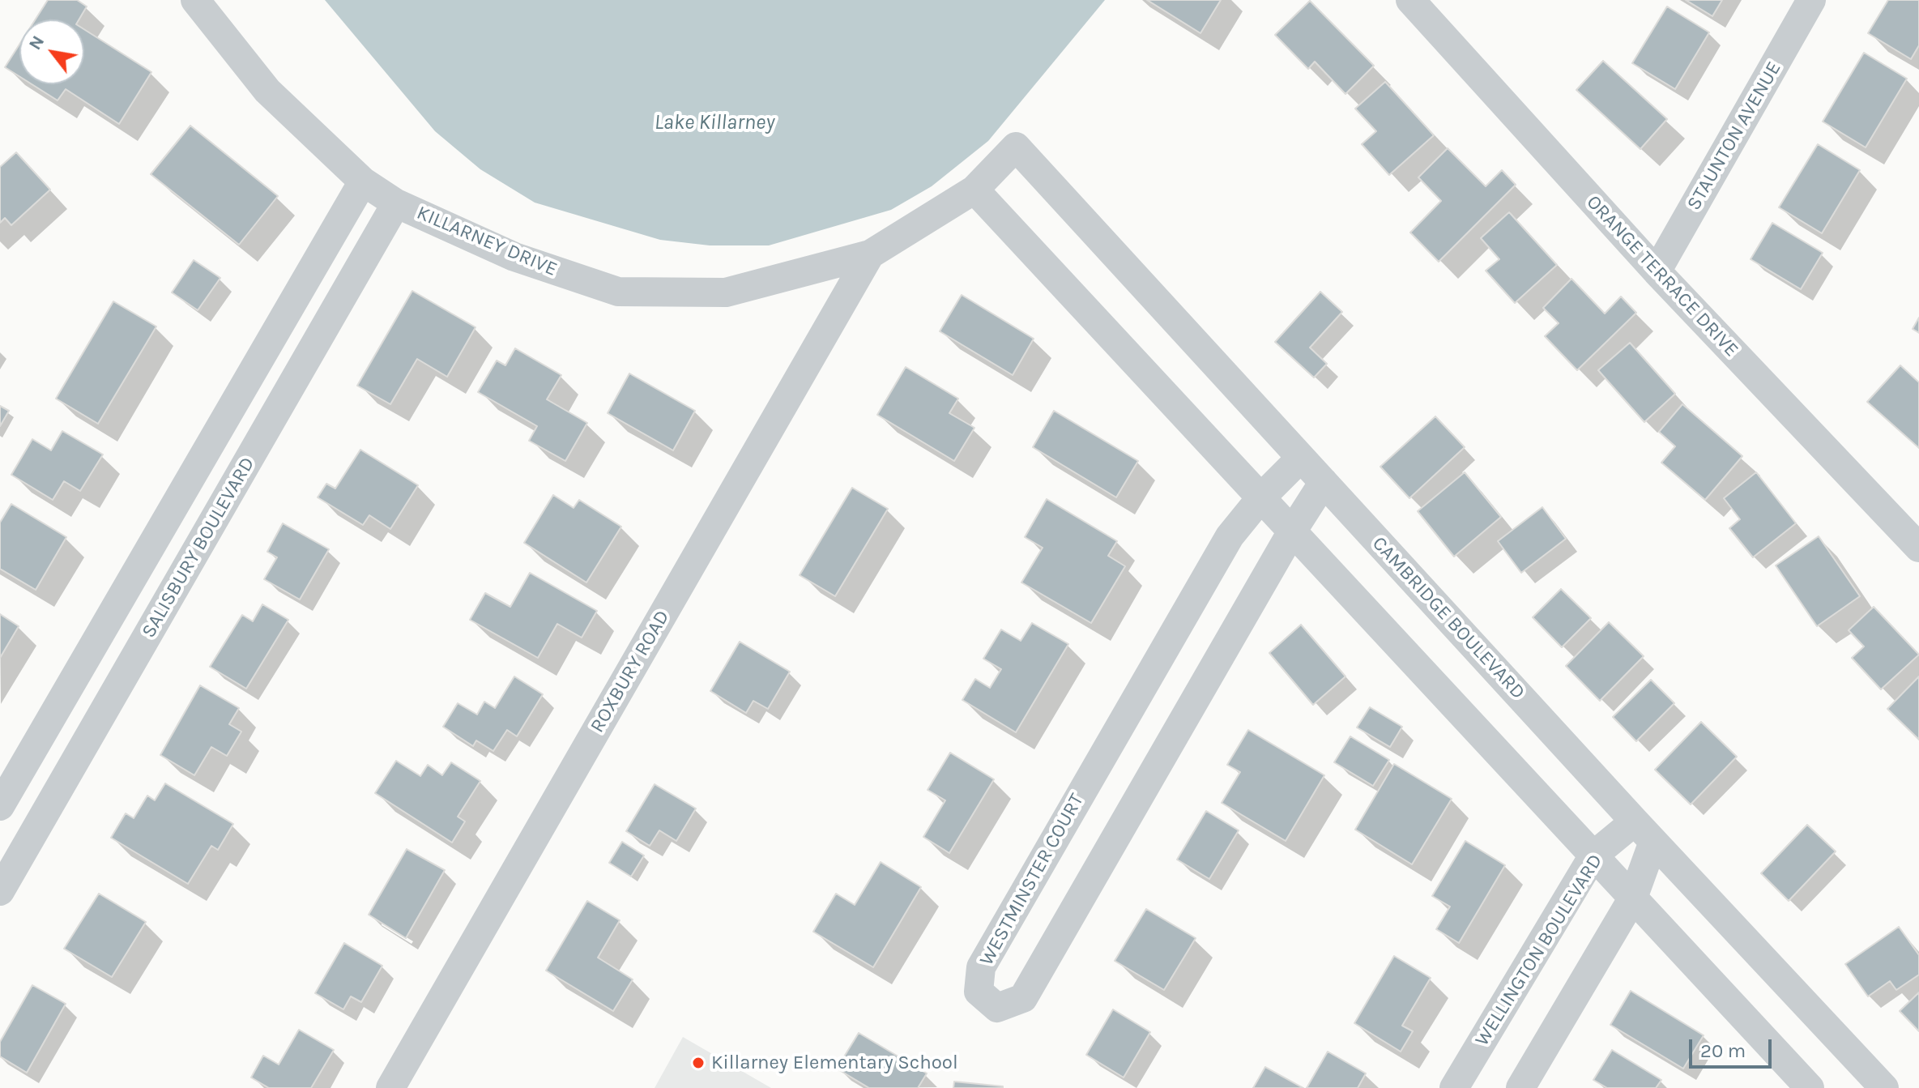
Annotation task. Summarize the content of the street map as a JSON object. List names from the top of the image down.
{
  "streets": {
    "street": [
      "STAUNTON AVENUE",
      "KILLARNEY DRIVE",
      "ORANGE TERRACE DRIVE",
      "SALISBURY BOULEVARD",
      "CAMBRIDGE BOULEVARD",
      "ROXBURY ROAD",
      "WESTMINSTER COURT",
      "WELLINGTON BOULEVARD"
    ]
  },
  "crossings": [
    ["STAUNTON AVENUE", "ORANGE TERRACE DRIVE"],
    ["KILLARNEY DRIVE", "SALISBURY BOULEVARD"],
    ["KILLARNEY DRIVE", "CAMBRIDGE BOULEVARD"],
    ["KILLARNEY DRIVE", "ROXBURY ROAD"],
    ["CAMBRIDGE BOULEVARD", "WESTMINSTER COURT"],
    ["CAMBRIDGE BOULEVARD", "WELLINGTON BOULEVARD"]
  ],
  "water": ["Lake Killarney"],
  "places": ["Killarney Elementary School"],
  "scale_bar": "20 m",
  "north": "top left"
}
